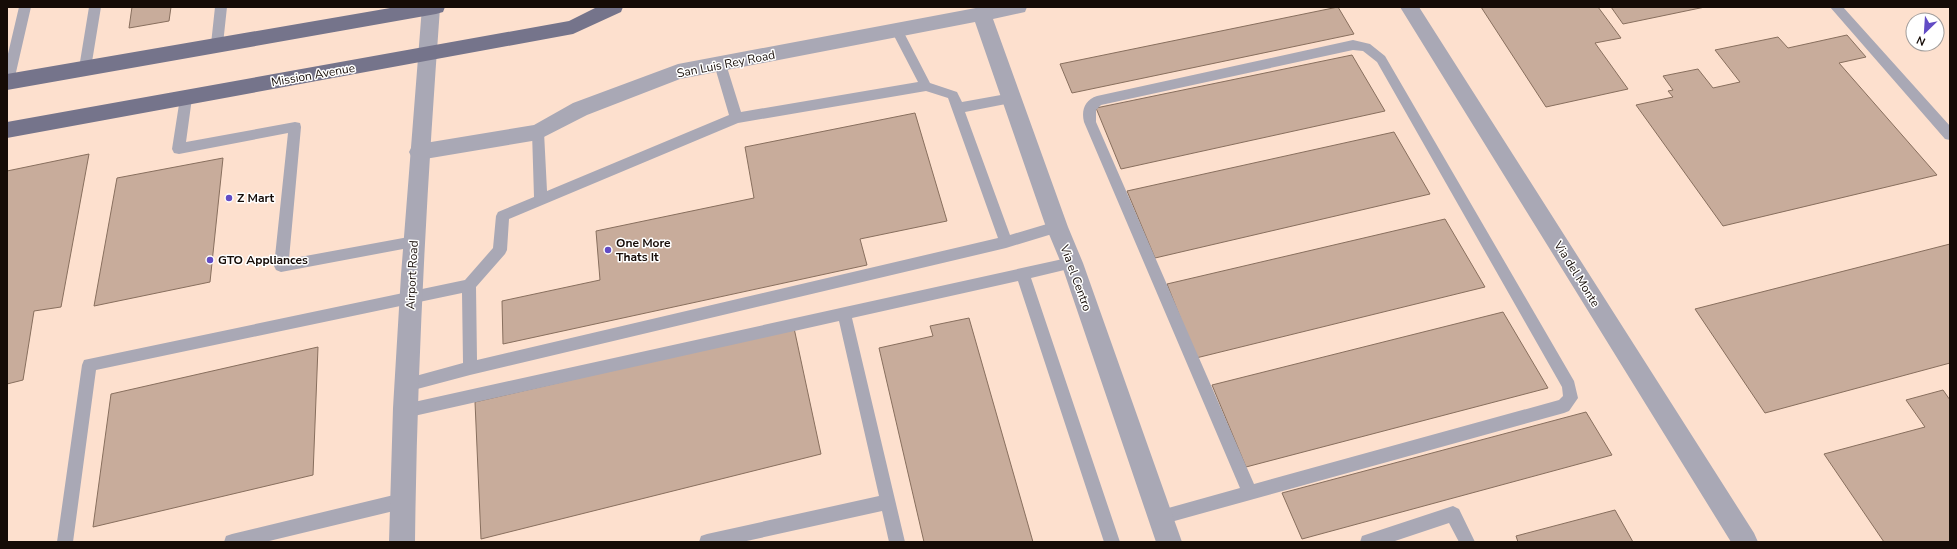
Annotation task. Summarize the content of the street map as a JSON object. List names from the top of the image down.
{
  "streets": {
    "main road": ["Mission Avenue"],
    "street": [
      "San Luis Rey Road",
      "Via del Monte",
      "Airport Road",
      "Via el Centro"
    ]
  },
  "crossings": [
    ["San Luis Rey Road", "Airport Road"],
    ["San Luis Rey Road", "Via el Centro"],
    ["Mission Avenue", "Airport Road"]
  ],
  "places": ["Z Mart", "One More Thats It", "GTO Appliances"],
  "north": "bottom left"
}
